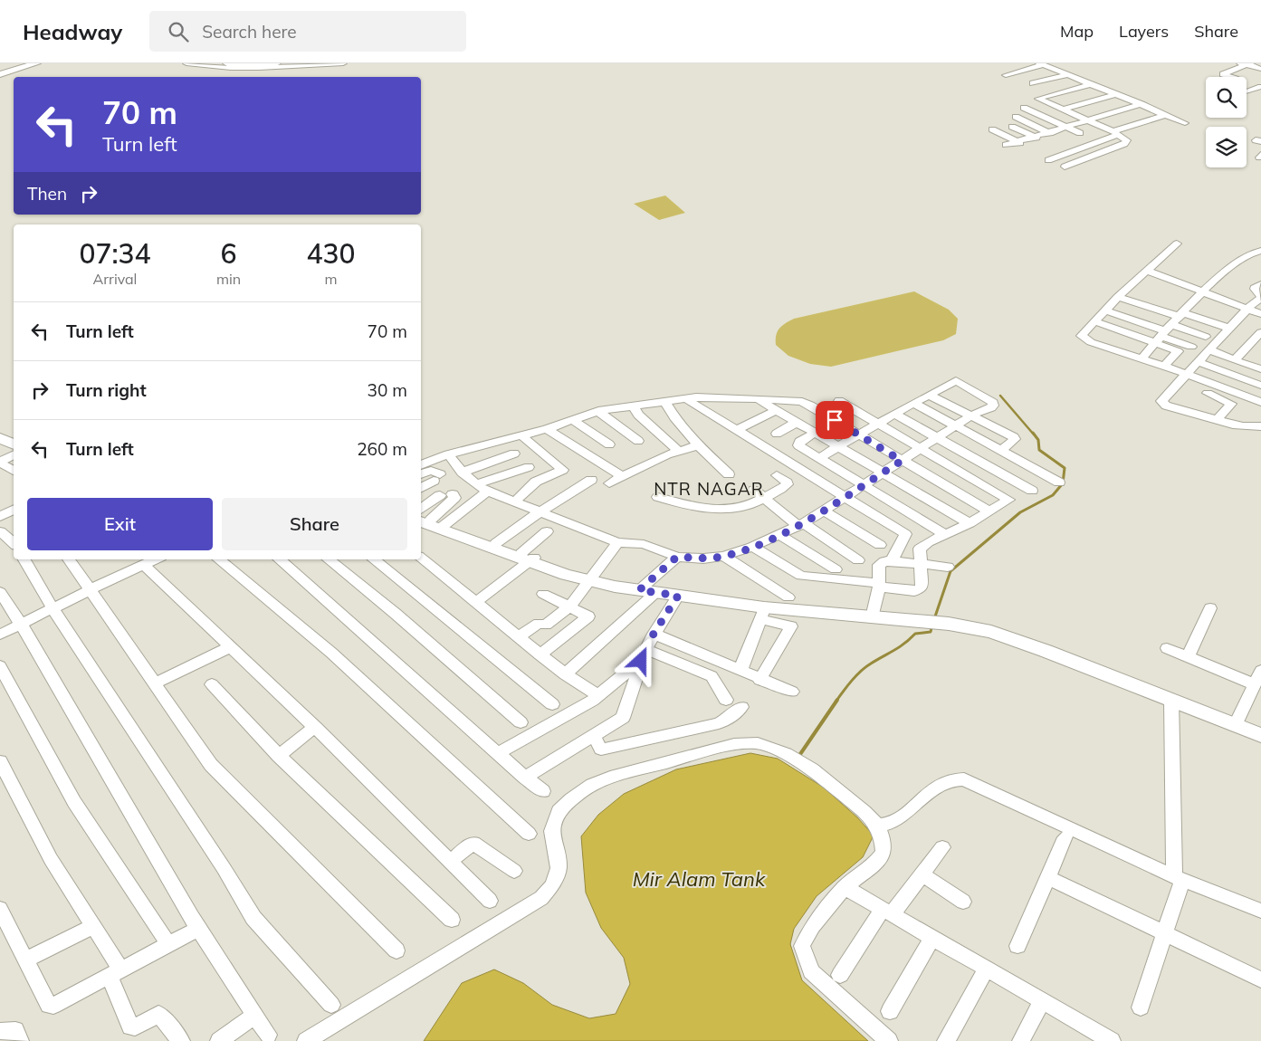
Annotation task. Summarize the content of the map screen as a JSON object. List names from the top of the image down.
{
  "districts": ["NTR NAGAR"],
  "water": ["Mir Alam Tank"],
  "page": {
    "header": "Headway",
    "search": "Search here",
    "nav": ["Map", "Layers", "Share"],
    "turn": ["70 m", "Turn left"],
    "then": "Then",
    "eta": [
      "07:34",
      "Arrival",
      "6",
      "min",
      "430",
      "m"
    ],
    "list": [
      {
        "name": "Turn left",
        "value": "70 m"
      },
      {
        "name": "Turn right",
        "value": "30 m"
      },
      {
        "name": "Turn left",
        "value": "260 m"
      }
    ],
    "buttons": ["Exit", "Share"]
  }
}
